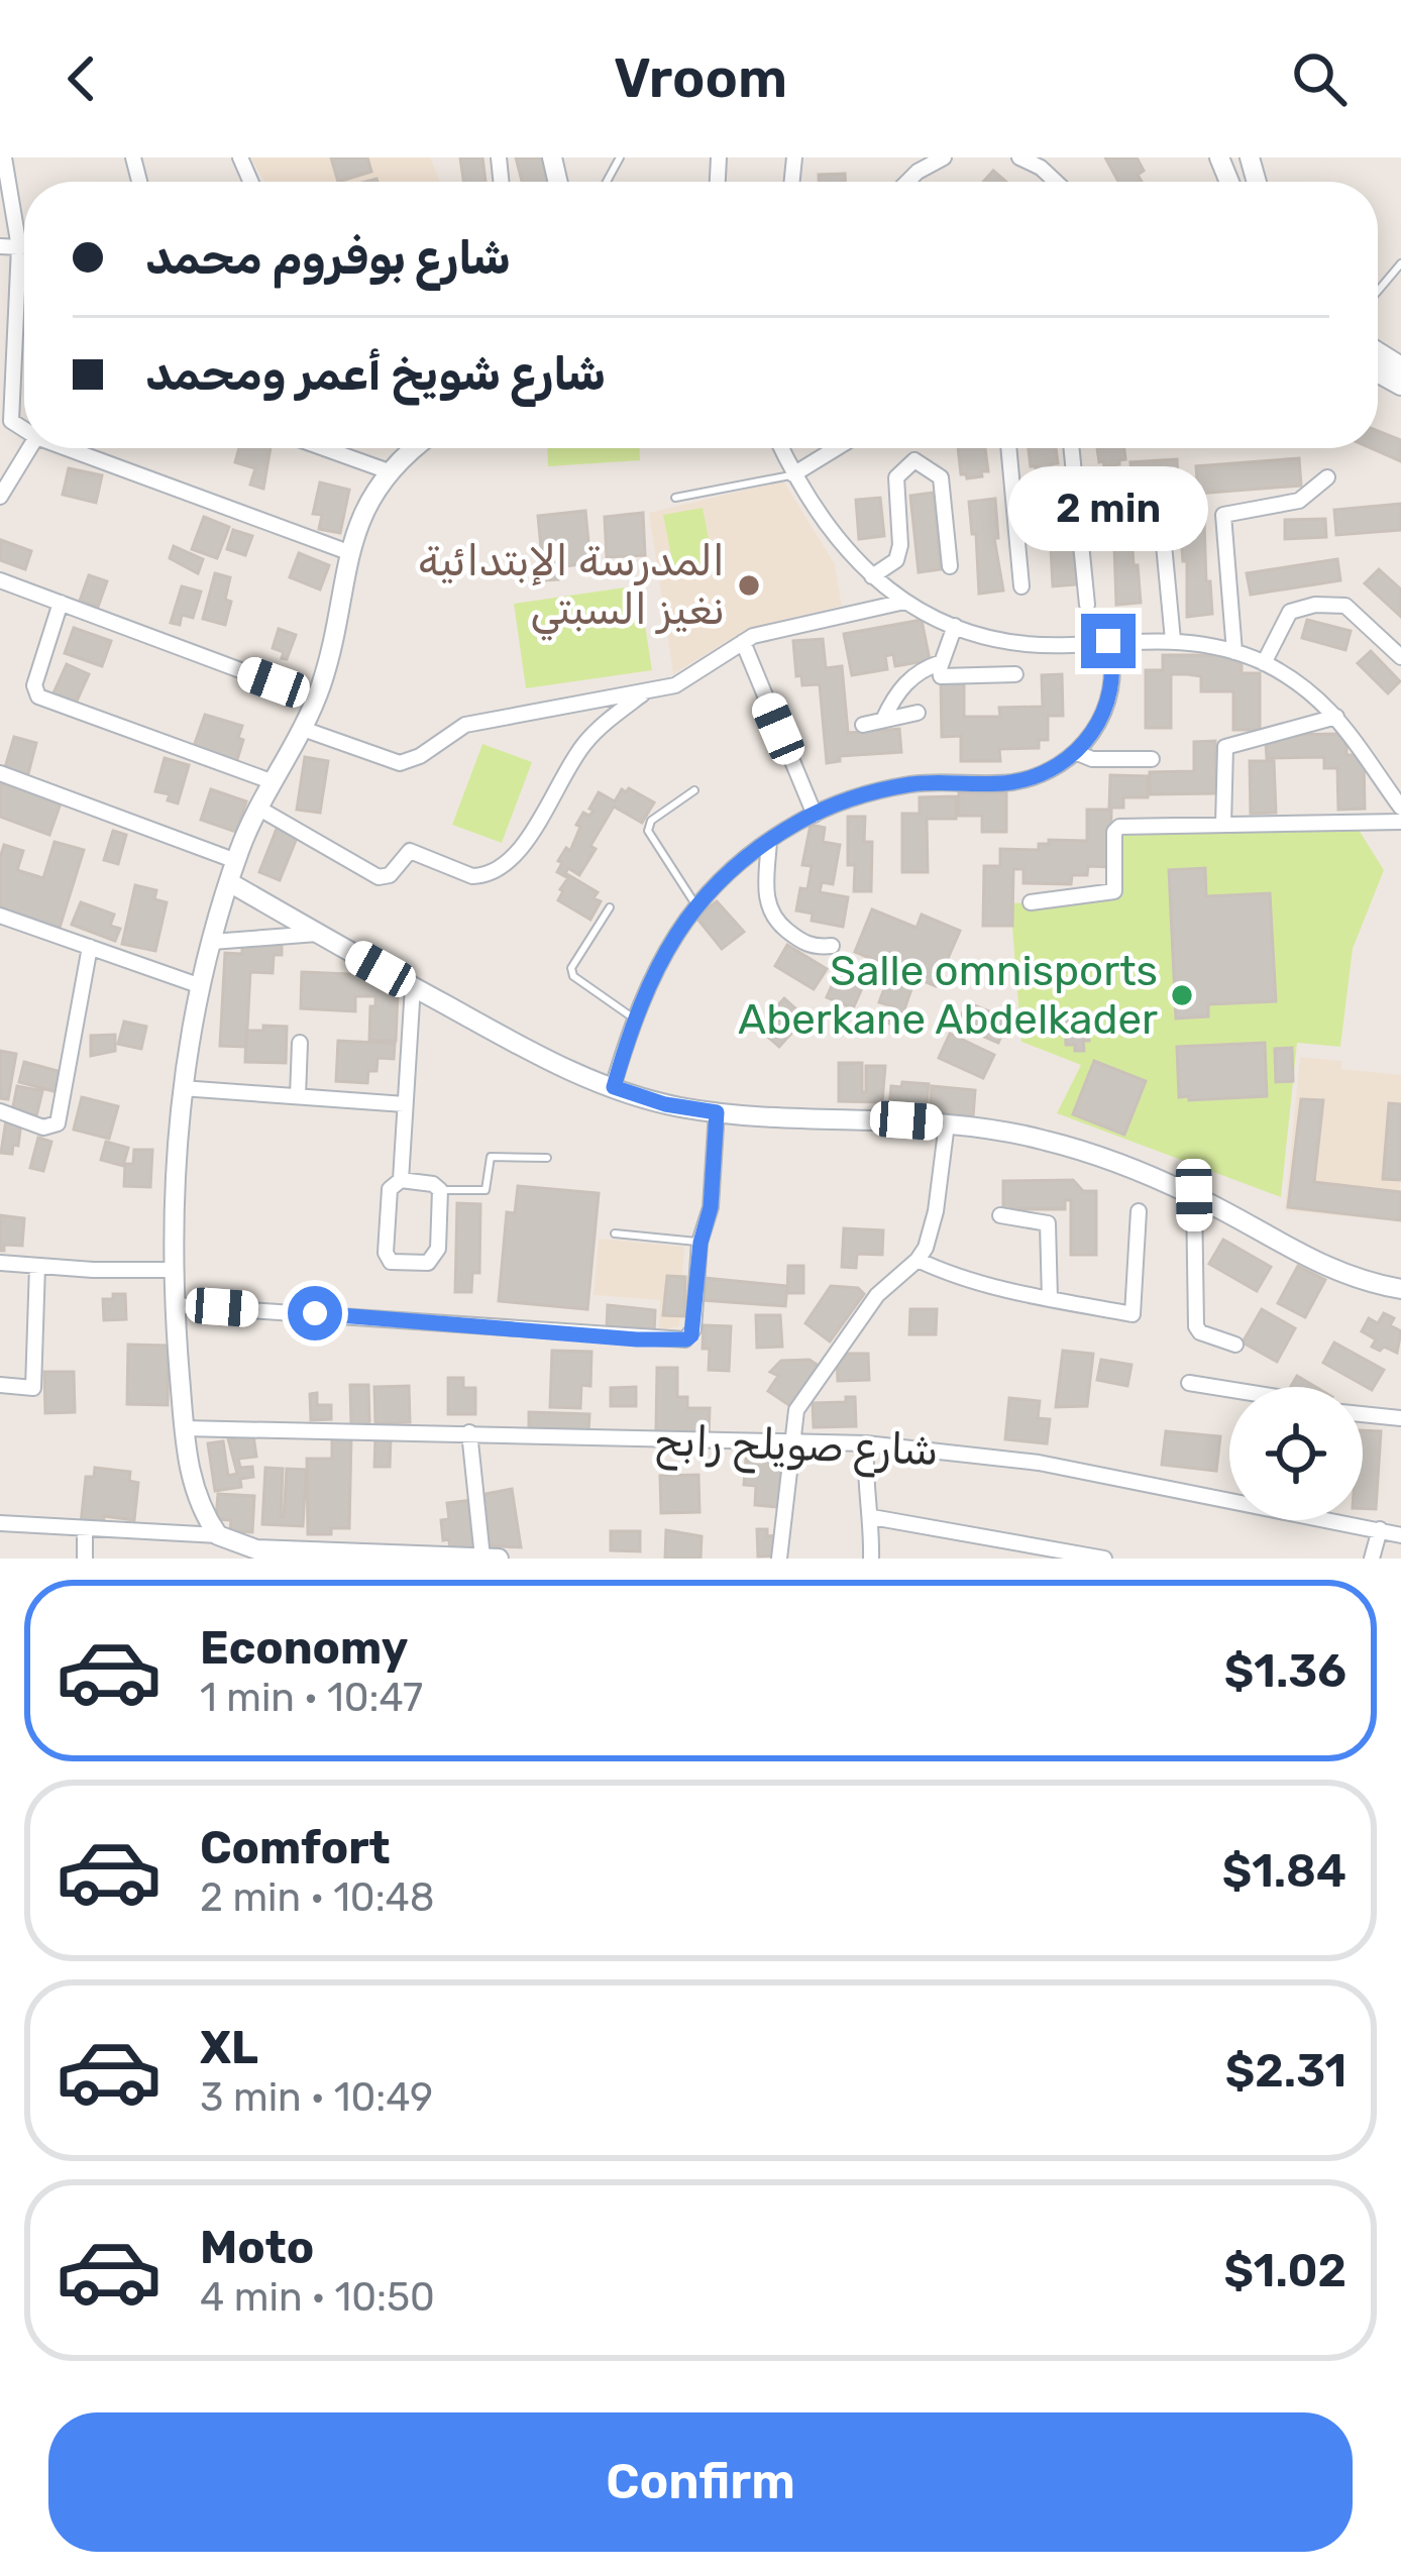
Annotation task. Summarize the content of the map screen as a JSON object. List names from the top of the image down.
{
  "streets": {
    "street": ["شارع صويلح رابح"]
  },
  "places": ["المدرسة الإبتدائية نغيز السبتي", "Salle omnisports Aberkane Abdelkader"],
  "page": {
    "header": "Vroom",
    "banner": ["شارع بوفروم محمد", "شارع شويخ أعمر ومحمد"],
    "bubble": "2 min",
    "list": [
      {
        "name": "Economy",
        "note": "1 min · 10:47",
        "value": "$1.36"
      },
      {
        "name": "Comfort",
        "note": "2 min · 10:48",
        "value": "$1.84"
      },
      {
        "name": "XL",
        "note": "3 min · 10:49",
        "value": "$2.31"
      },
      {
        "name": "Moto",
        "note": "4 min · 10:50",
        "value": "$1.02"
      }
    ],
    "buttons": "Confirm"
  }
}
